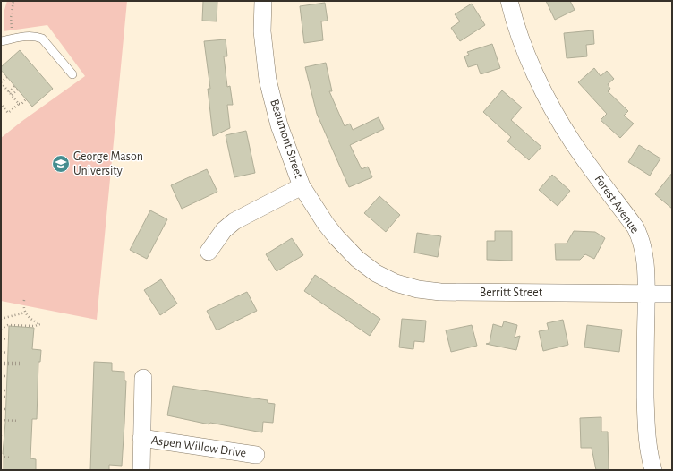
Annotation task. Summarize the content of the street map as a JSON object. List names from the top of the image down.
{
  "streets": {
    "street": [
      "Beaumont Street",
      "Forest Avenue",
      "Berritt Street",
      "Aspen Willow Drive"
    ]
  },
  "crossings": [
    ["Beaumont Street", "Berritt Street"],
    ["Forest Avenue", "Berritt Street"]
  ],
  "places": {
    "school or university": ["George Mason University"]
  }
}
